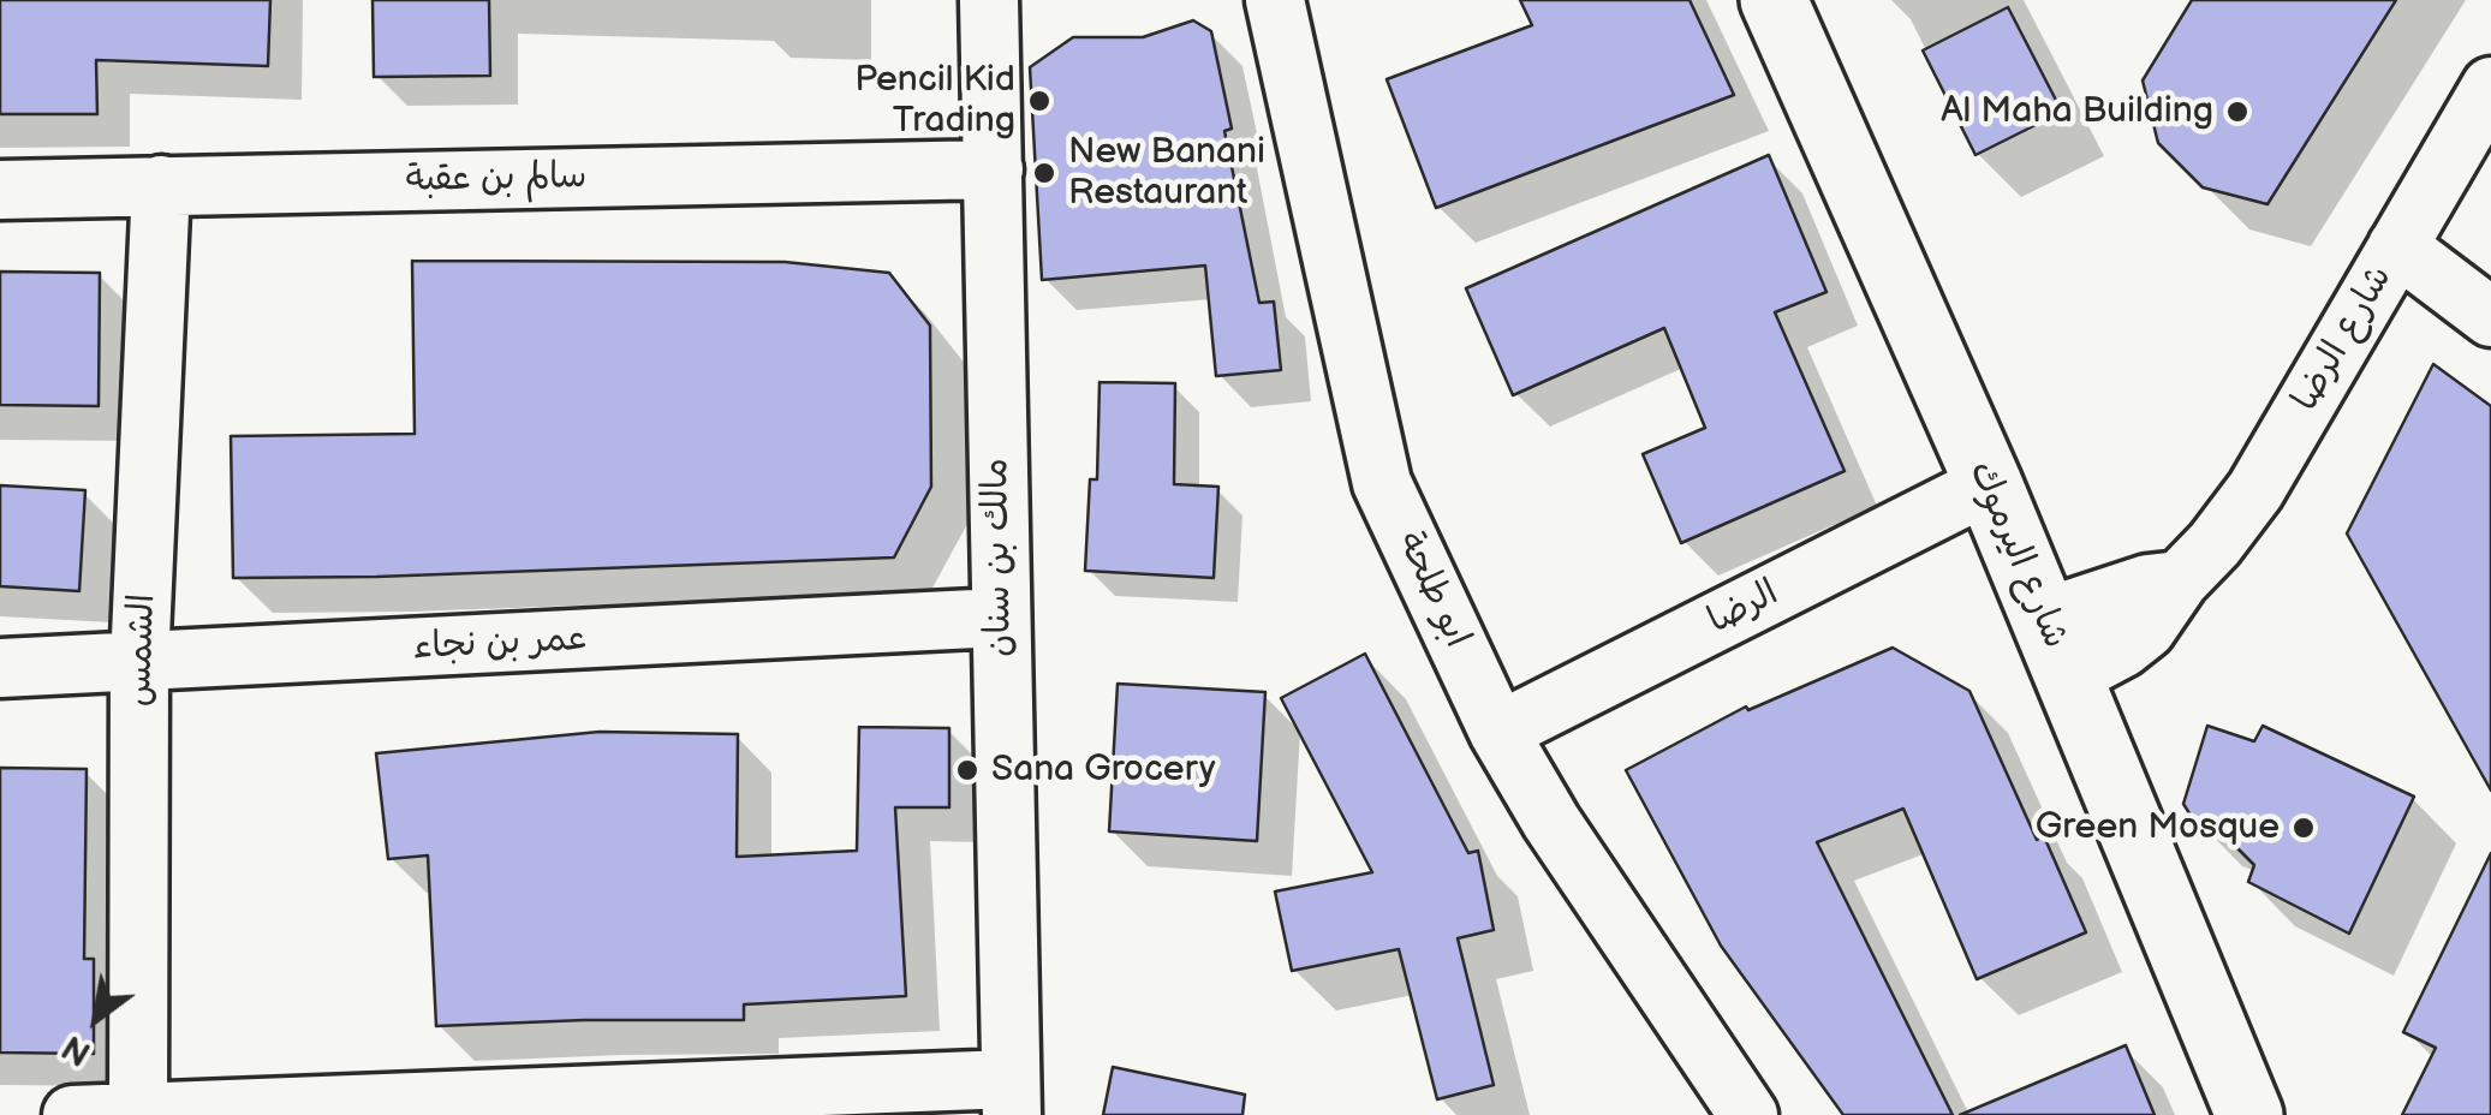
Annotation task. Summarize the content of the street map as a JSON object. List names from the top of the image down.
{
  "streets": {
    "street": [
      "سالم بن عقبة",
      "شارع الرضا",
      "شارع اليرموك",
      "مالك بن سنان",
      "ابو طلحة",
      "الرضا",
      "عمر بن نجاء",
      "الشمس"
    ]
  },
  "crossings": [
    ["سالم بن عقبة", "مالك بن سنان"],
    ["سالم بن عقبة", "الشمس"],
    ["شارع الرضا", "شارع اليرموك"],
    ["شارع اليرموك", "الرضا"],
    ["مالك بن سنان", "عمر بن نجاء"],
    ["ابو طلحة", "الرضا"],
    ["عمر بن نجاء", "الشمس"]
  ],
  "places": [
    "Pencil Kid Trading",
    "Al Maha Building",
    "New Banani Restaurant",
    "Sana Grocery",
    "Green Mosque"
  ],
  "north": "bottom left"
}
